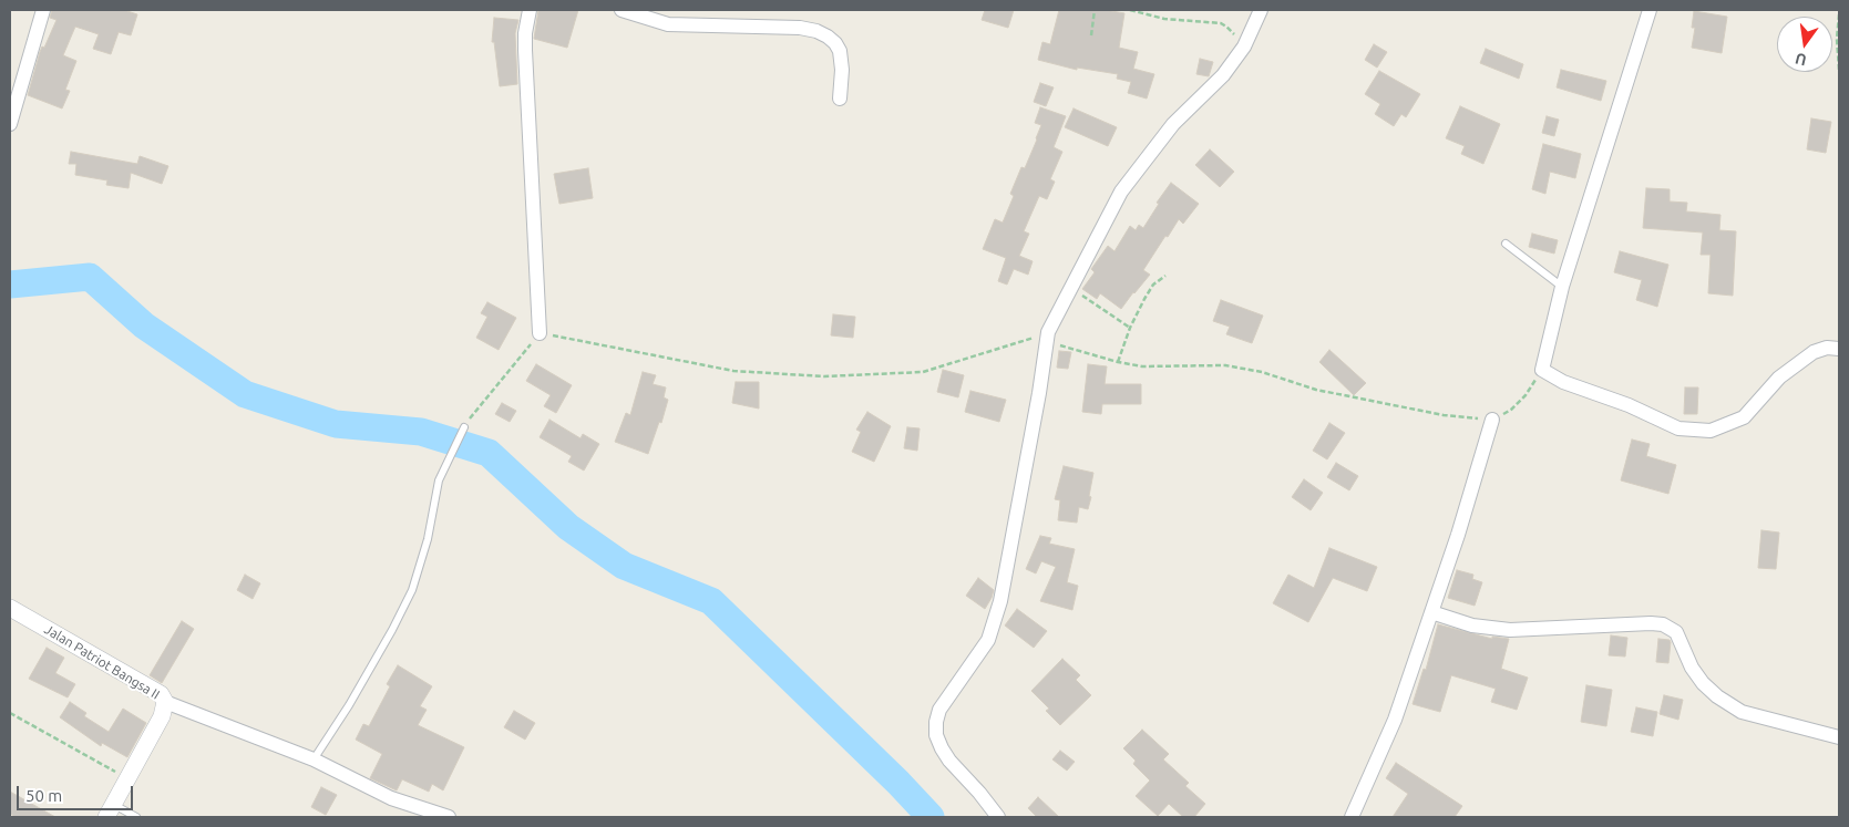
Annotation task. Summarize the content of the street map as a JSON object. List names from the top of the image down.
{
  "streets": {
    "street": ["Jalan Patriot Bangsa II"]
  },
  "scale_bar": "50 m",
  "north": "bottom"
}
